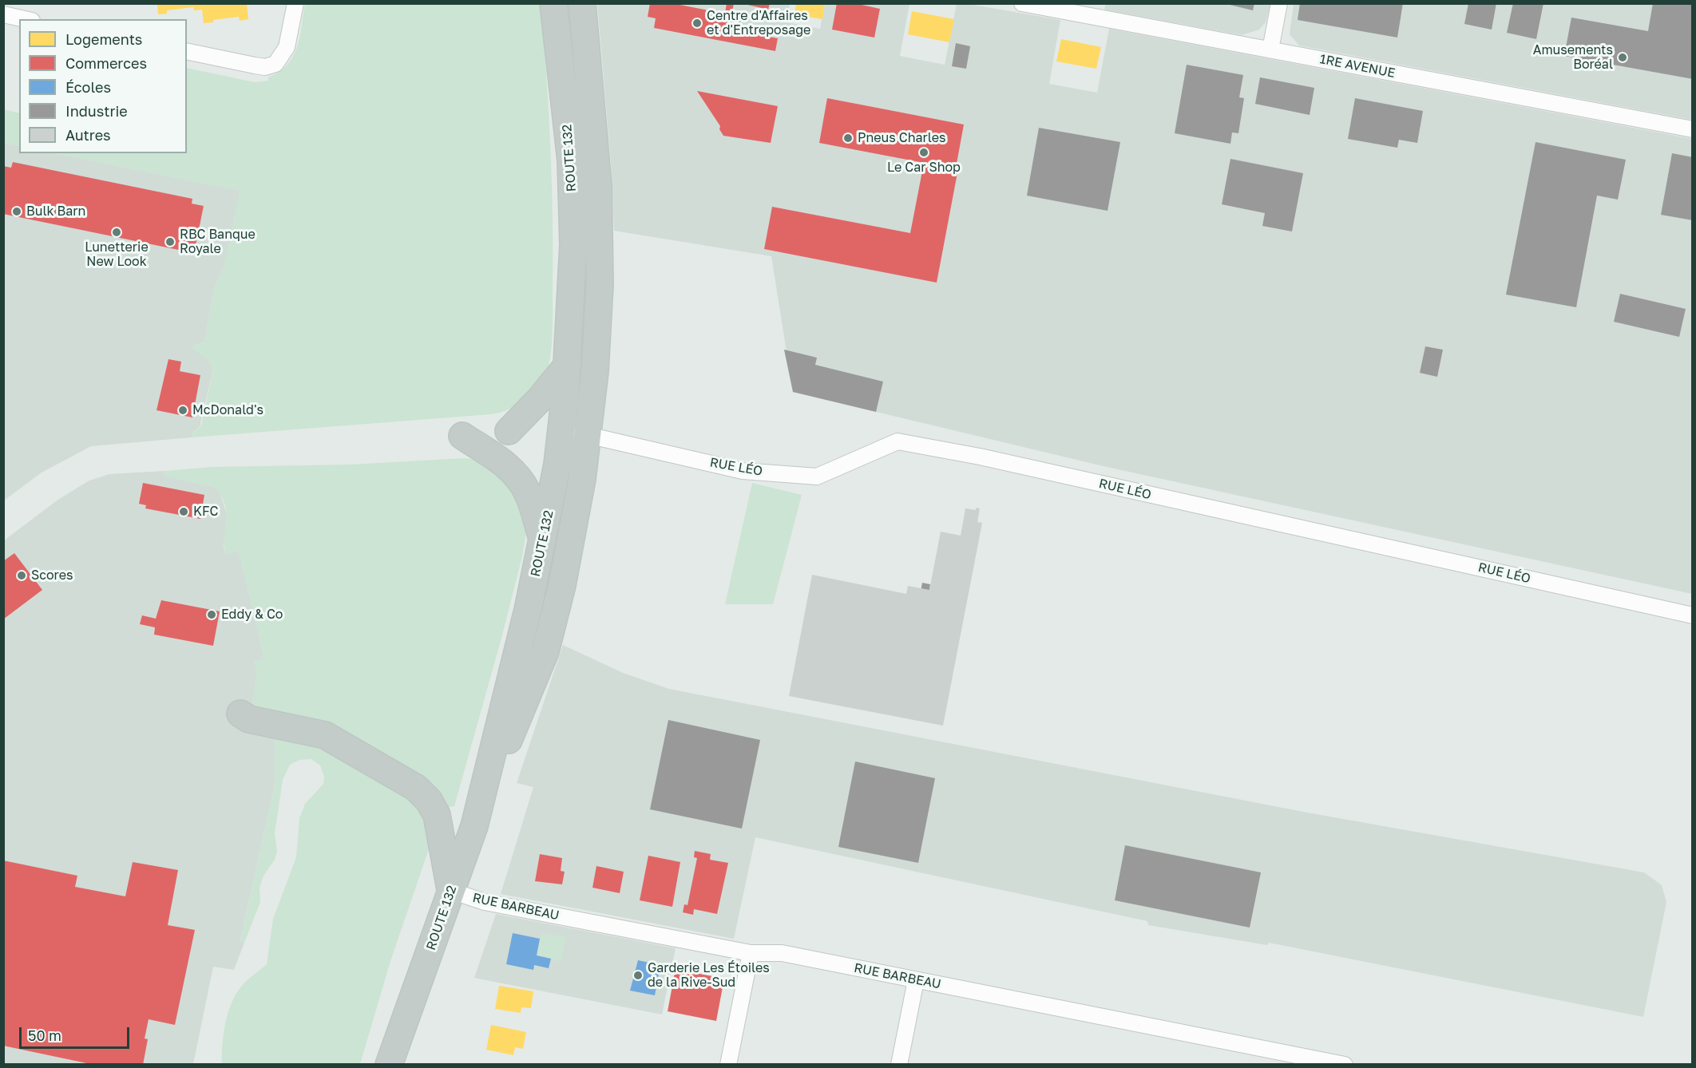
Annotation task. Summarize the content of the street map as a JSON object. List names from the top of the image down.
{
  "streets": {
    "highway": ["ROUTE 132"],
    "street": ["1RE AVENUE", "RUE LÉO", "RUE BARBEAU"]
  },
  "crossings": [
    ["ROUTE 132", "RUE LÉO"],
    ["ROUTE 132", "RUE BARBEAU"]
  ],
  "places": [
    "Centre d'Affaires et d'Entreposage",
    "Amusements Boréal",
    "Pneus Charles",
    "Le Car Shop",
    "Bulk Barn",
    "Lunetterie New Look",
    "RBC Banque Royale",
    "McDonald's",
    "KFC",
    "Scores",
    "Eddy & Co",
    "Garderie Les Étoiles de la Rive-Sud"
  ],
  "legend": [
    "Logements",
    "Commerces",
    "Écoles",
    "Industrie",
    "Autres"
  ],
  "scale_bar": "50 m"
}
